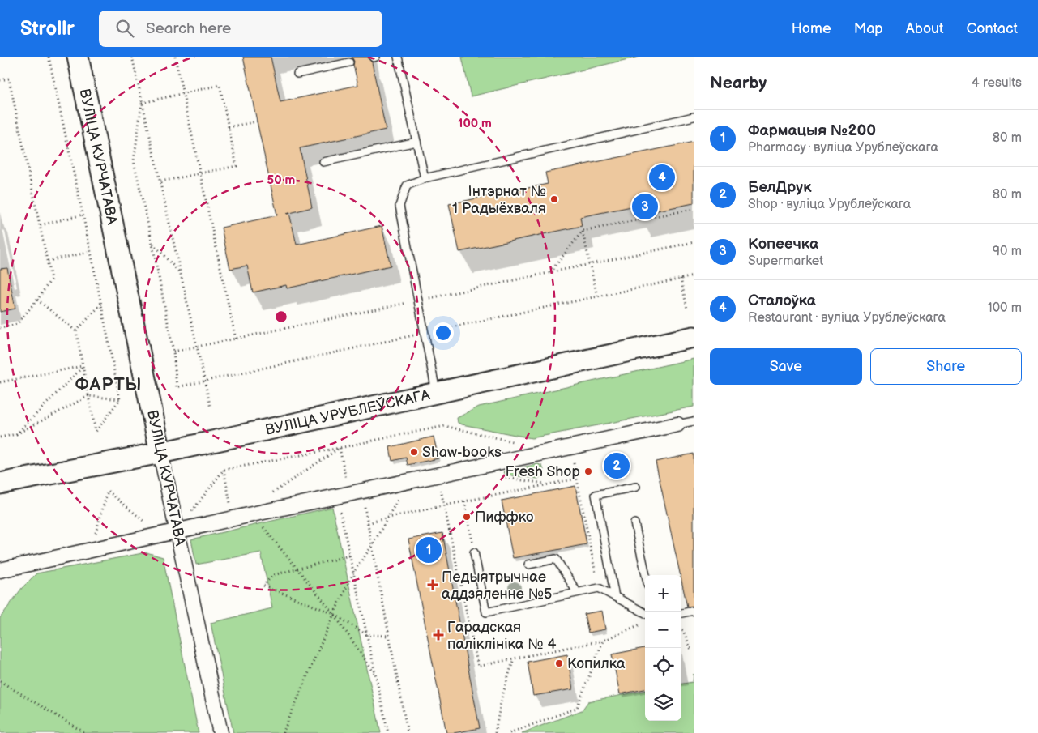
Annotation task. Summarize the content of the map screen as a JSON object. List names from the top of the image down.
{
  "streets": {
    "main road": ["ВУЛІЦА КУРЧАТАВА", "ВУЛІЦА УРУБЛЕЎСКАГА"]
  },
  "crossings": [
    ["ВУЛІЦА КУРЧАТАВА", "ВУЛІЦА УРУБЛЕЎСКАГА"]
  ],
  "districts": ["ФАРТЫ"],
  "places": {
    "other": [
      "Інтэрнат № 1 Радыёхваля",
      "Shaw-books",
      "Fresh Shop",
      "Пиффко",
      "Копилка"
    ],
    "health": ["Педыятрычнае аддзяленне №5", "Гарадская паліклініка № 4"]
  },
  "page": {
    "header": "Strollr",
    "search": "Search here",
    "nav": [
      "Home",
      "Map",
      "About",
      "Contact"
    ],
    "heading": ["Nearby", "4 results"],
    "list": [
      {
        "mark": "1",
        "name": "Фармацыя №200",
        "note": "Pharmacy · вуліца Урублеўскага",
        "value": "80 m"
      },
      {
        "mark": "2",
        "name": "БелДрук",
        "note": "Shop · вуліца Урублеўскага",
        "value": "80 m"
      },
      {
        "mark": "3",
        "name": "Копеечка",
        "note": "Supermarket",
        "value": "90 m"
      },
      {
        "mark": "4",
        "name": "Сталоўка",
        "note": "Restaurant · вуліца Урублеўскага",
        "value": "100 m"
      }
    ],
    "pins": [
      "4",
      "3",
      "2",
      "1"
    ],
    "buttons": ["Save", "Share"],
    "map_buttons": ["+", "−"]
  },
  "rings": ["100 m", "50 m"]
}
